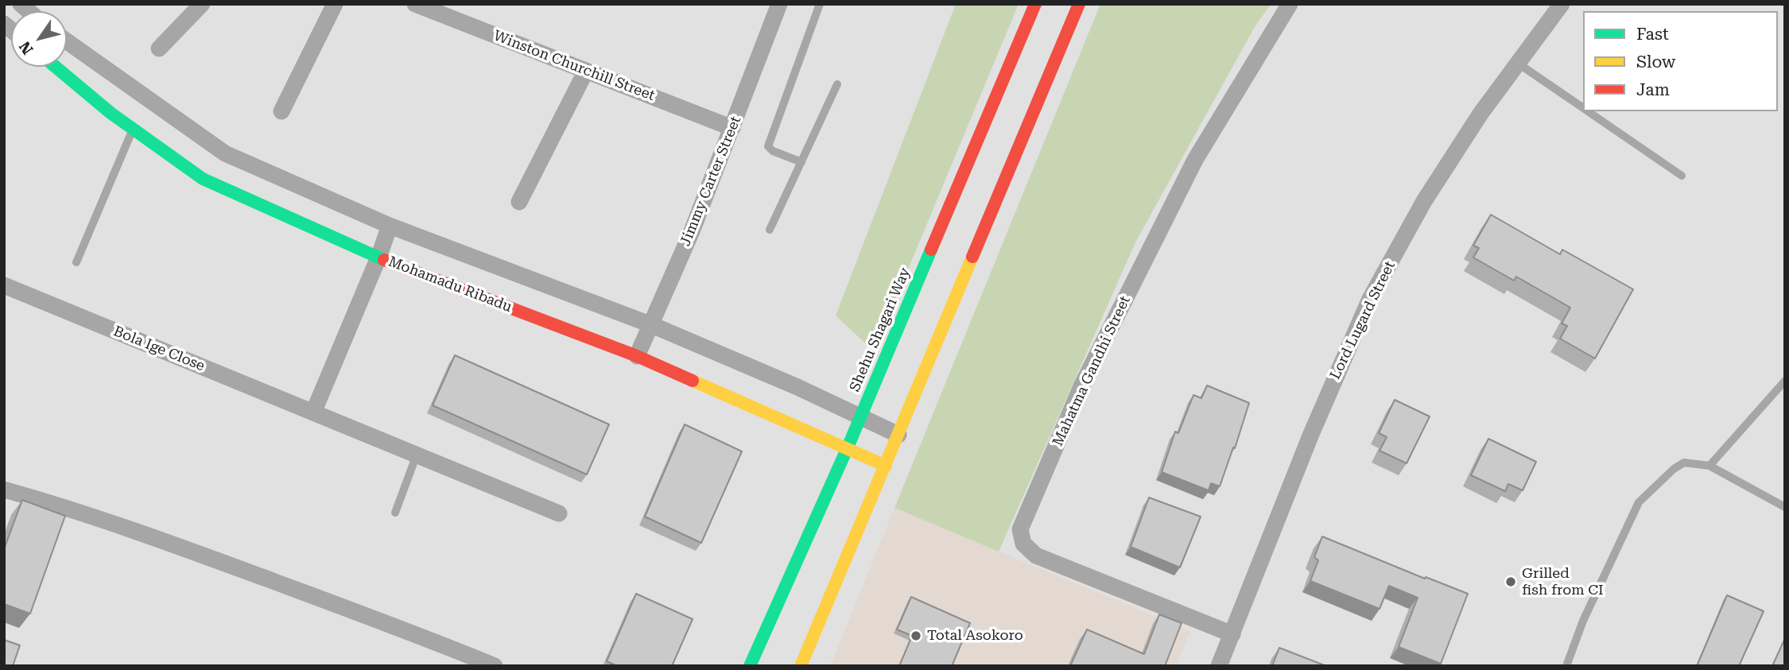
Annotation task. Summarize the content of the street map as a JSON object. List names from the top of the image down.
{
  "streets": {
    "main road": ["Mohamadu Ribadu", "Shehu Shagari Way"],
    "street": [
      "Winston Churchill Street",
      "Jimmy Carter Street",
      "Lord Lugard Street",
      "Bola Ige Close",
      "Mahatma Gandhi Street"
    ]
  },
  "crossings": [
    ["Winston Churchill Street", "Jimmy Carter Street"],
    ["Jimmy Carter Street", "Mohamadu Ribadu"],
    ["Mohamadu Ribadu", "Shehu Shagari Way"],
    ["Lord Lugard Street", "Mahatma Gandhi Street"]
  ],
  "places": ["Grilled fish from CI", "Total Asokoro"],
  "legend": ["Fast", "Slow", "Jam"],
  "north": "bottom left"
}
